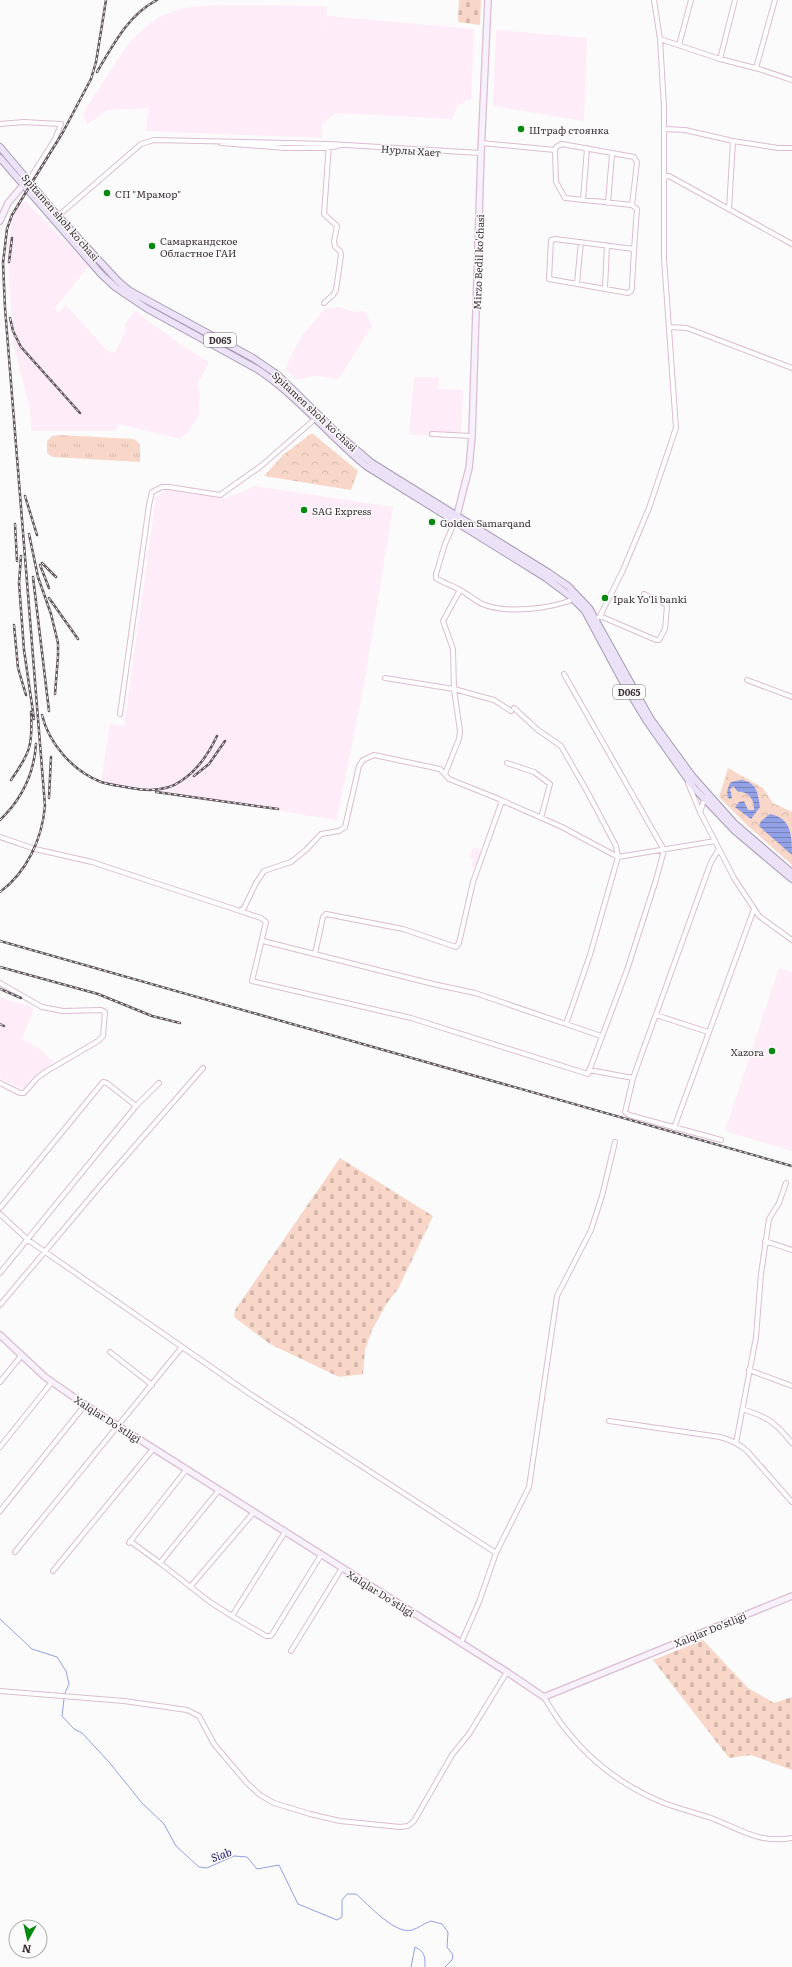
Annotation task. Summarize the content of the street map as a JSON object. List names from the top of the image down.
{
  "streets": {
    "main road": [
      "Spitamen shoh ko'chasi",
      "Mirzo Bedil ko'chasi",
      "D065",
      "Xalqlar Do’stligi"
    ],
    "street": ["Нурлы Хает"]
  },
  "crossings": [
    ["Нурлы Хает", "Spitamen shoh ko'chasi"],
    ["Нурлы Хает", "Mirzo Bedil ko'chasi"],
    ["Spitamen shoh ko'chasi", "Mirzo Bedil ko'chasi"],
    ["Spitamen shoh ko'chasi", "D065"],
    ["Mirzo Bedil ko'chasi", "D065"]
  ],
  "water": ["Siab"],
  "places": [
    "Штраф стоянка",
    "СП \"Мрамор\"",
    "Самаркандское Областное ГАИ",
    "SAG Express",
    "Golden Samarqand",
    "Ipak Yo'li banki",
    "Xazora"
  ],
  "north": "bottom"
}
